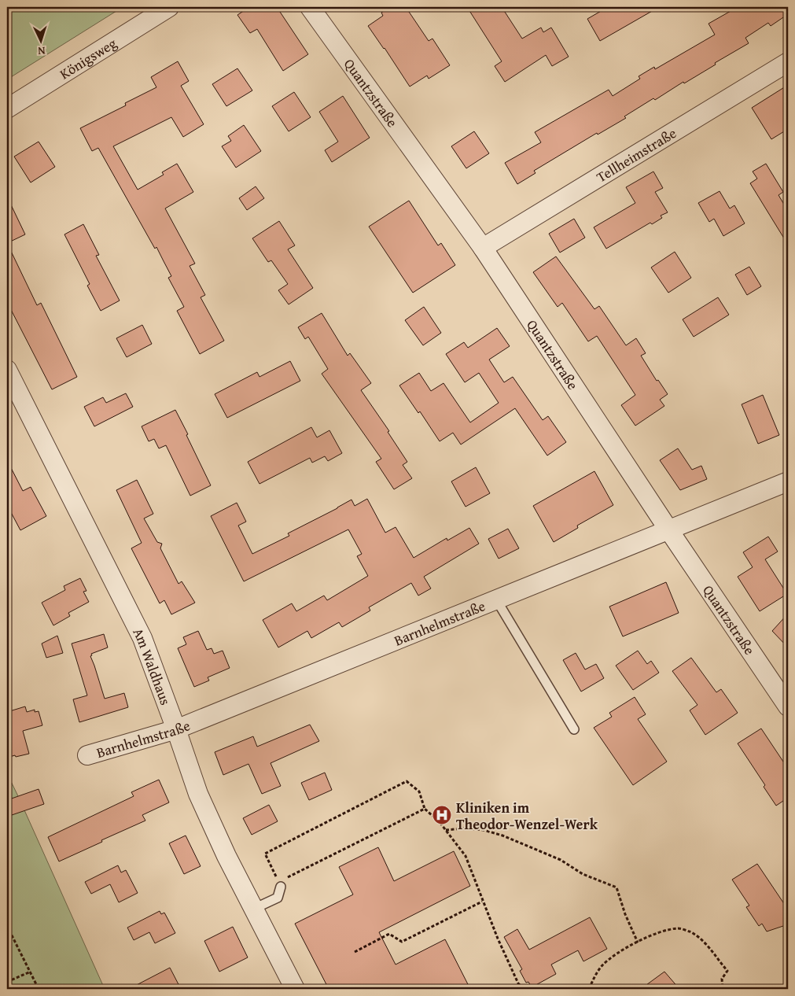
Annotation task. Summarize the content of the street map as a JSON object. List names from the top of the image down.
{
  "streets": {
    "street": [
      "Königsweg",
      "Quantzstraße",
      "Tellheimstraße",
      "Barnhelmstraße",
      "Am Waldhaus"
    ]
  },
  "crossings": [
    ["Quantzstraße", "Tellheimstraße"],
    ["Quantzstraße", "Barnhelmstraße"],
    ["Barnhelmstraße", "Am Waldhaus"]
  ],
  "places": {
    "hospital": ["Kliniken im Theodor-Wenzel-Werk"]
  },
  "north": "bottom"
}
